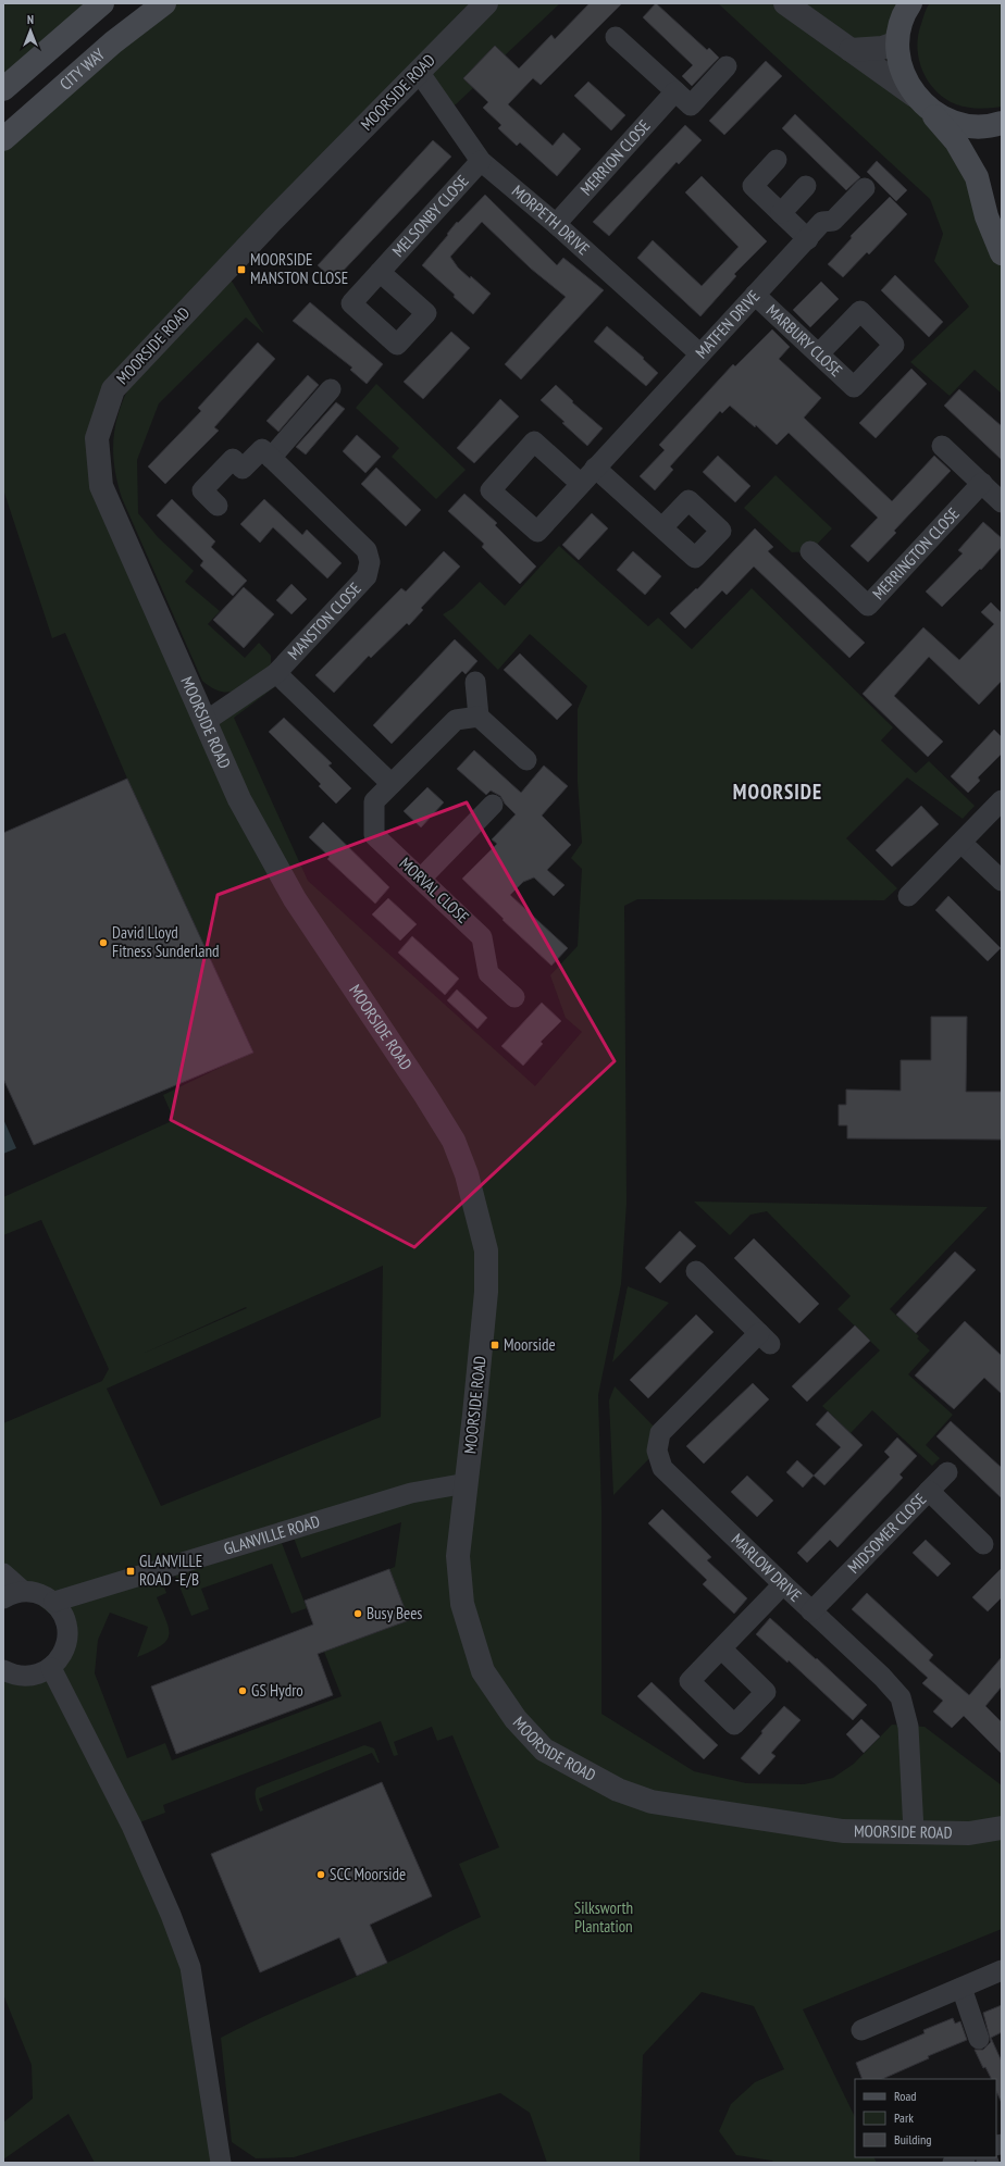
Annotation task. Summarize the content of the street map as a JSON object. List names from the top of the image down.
{
  "streets": {
    "main road": ["CITY WAY"],
    "street": [
      "MOORSIDE ROAD",
      "MERRION CLOSE",
      "MELSONBY CLOSE",
      "MORPETH DRIVE",
      "MATFEN DRIVE",
      "MARBURY CLOSE",
      "MERRINGTON CLOSE",
      "MANSTON CLOSE",
      "MORVAL CLOSE",
      "GLANVILLE ROAD",
      "MIDSOMER CLOSE",
      "MARLOW DRIVE"
    ]
  },
  "crossings": [
    ["MOORSIDE ROAD", "MORPETH DRIVE"],
    ["MOORSIDE ROAD", "MANSTON CLOSE"],
    ["MOORSIDE ROAD", "GLANVILLE ROAD"],
    ["MOORSIDE ROAD", "MARLOW DRIVE"],
    ["MERRION CLOSE", "MORPETH DRIVE"],
    ["MELSONBY CLOSE", "MORPETH DRIVE"],
    ["MORPETH DRIVE", "MATFEN DRIVE"],
    ["MATFEN DRIVE", "MARBURY CLOSE"],
    ["MIDSOMER CLOSE", "MARLOW DRIVE"]
  ],
  "districts": ["MOORSIDE"],
  "parks": ["Silksworth Plantation"],
  "places": {
    "transit": ["MOORSIDE MANSTON CLOSE", "Moorside", "GLANVILLE ROAD -E/B"],
    "other": [
      "David Lloyd Fitness Sunderland",
      "Busy Bees",
      "GS Hydro",
      "SCC Moorside"
    ]
  },
  "legend": ["Road", "Park", "Building"],
  "north": "top"
}
